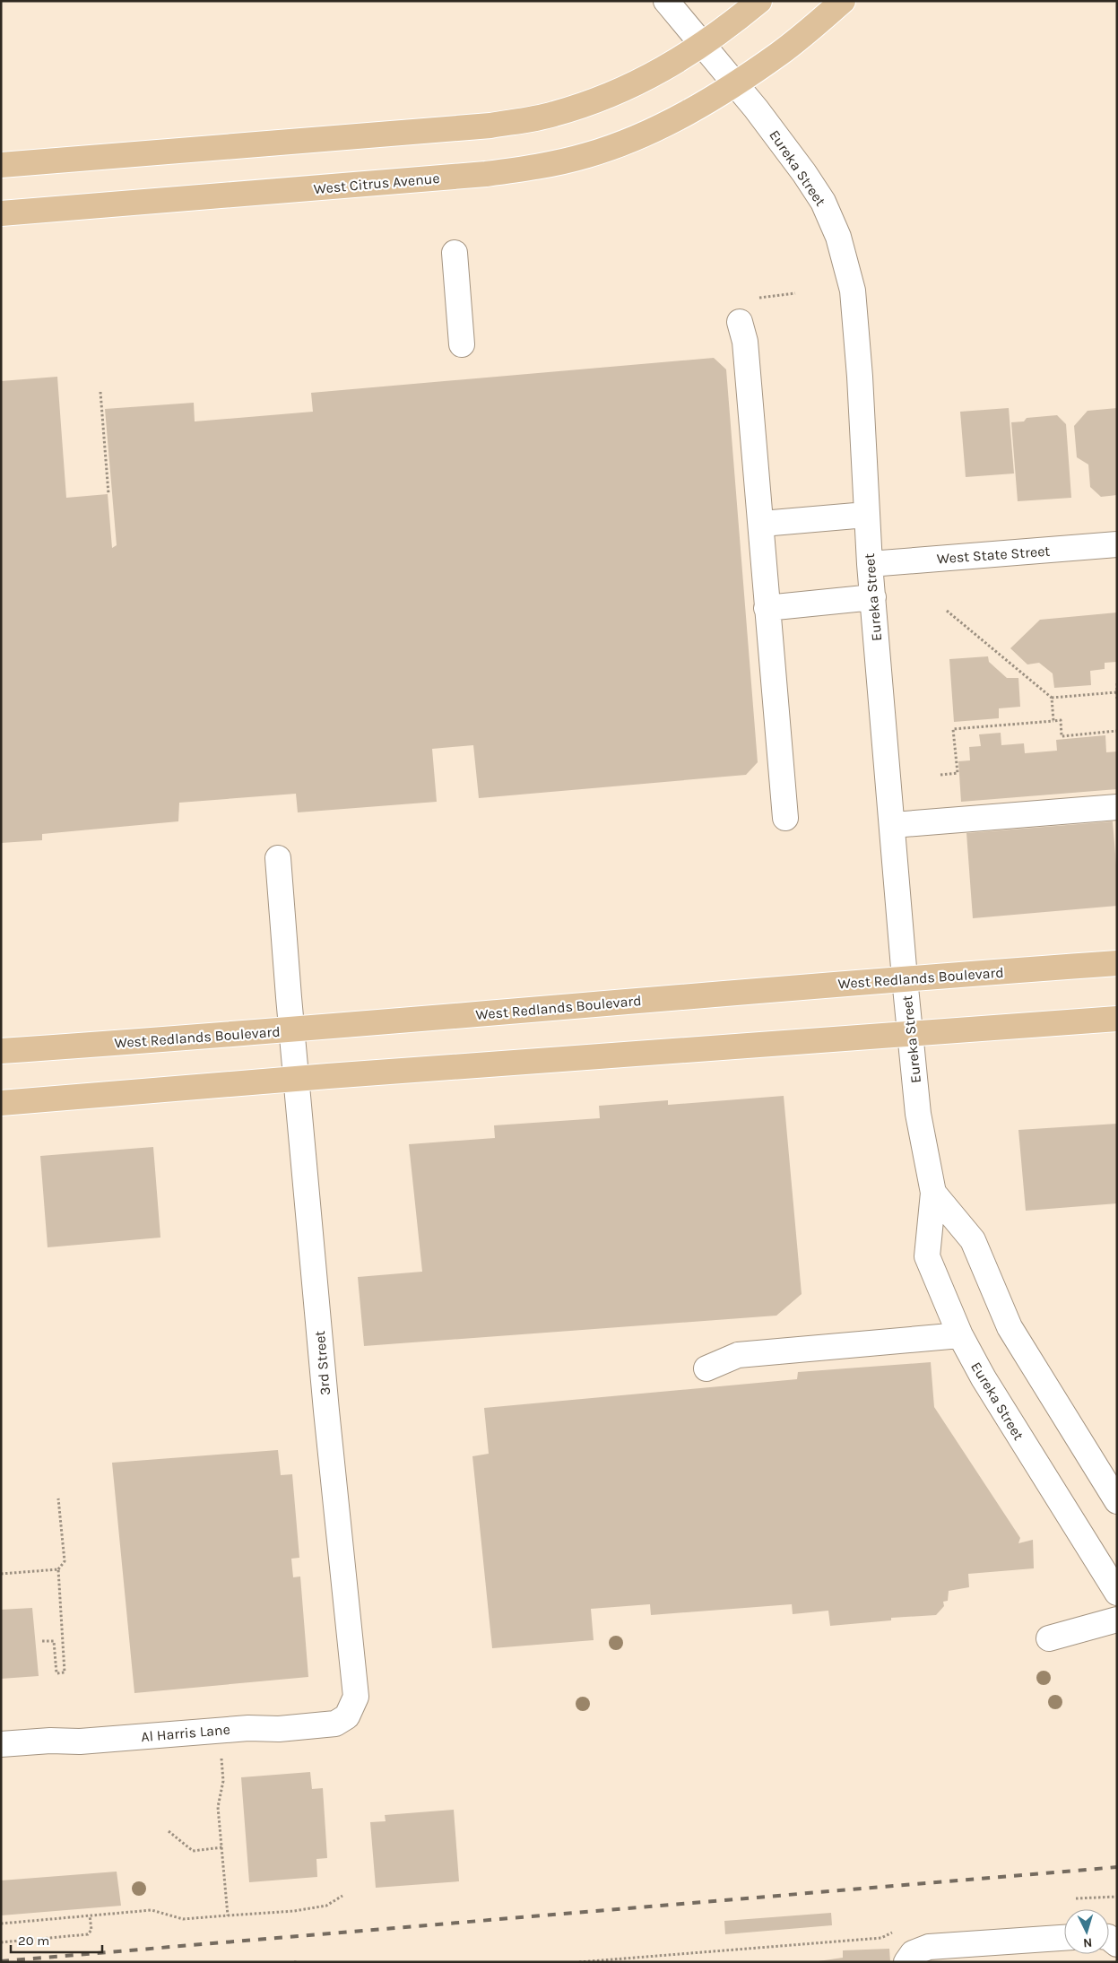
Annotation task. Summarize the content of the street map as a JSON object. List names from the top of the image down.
{
  "streets": {
    "main road": ["West Citrus Avenue", "West Redlands Boulevard"],
    "street": [
      "Eureka Street",
      "West State Street",
      "3rd Street",
      "Al Harris Lane"
    ]
  },
  "crossings": [
    ["Eureka Street", "West Citrus Avenue"],
    ["Eureka Street", "West State Street"],
    ["Eureka Street", "West Redlands Boulevard"],
    ["West Redlands Boulevard", "3rd Street"],
    ["3rd Street", "Al Harris Lane"]
  ],
  "scale_bar": "20 m",
  "north": "bottom"
}
